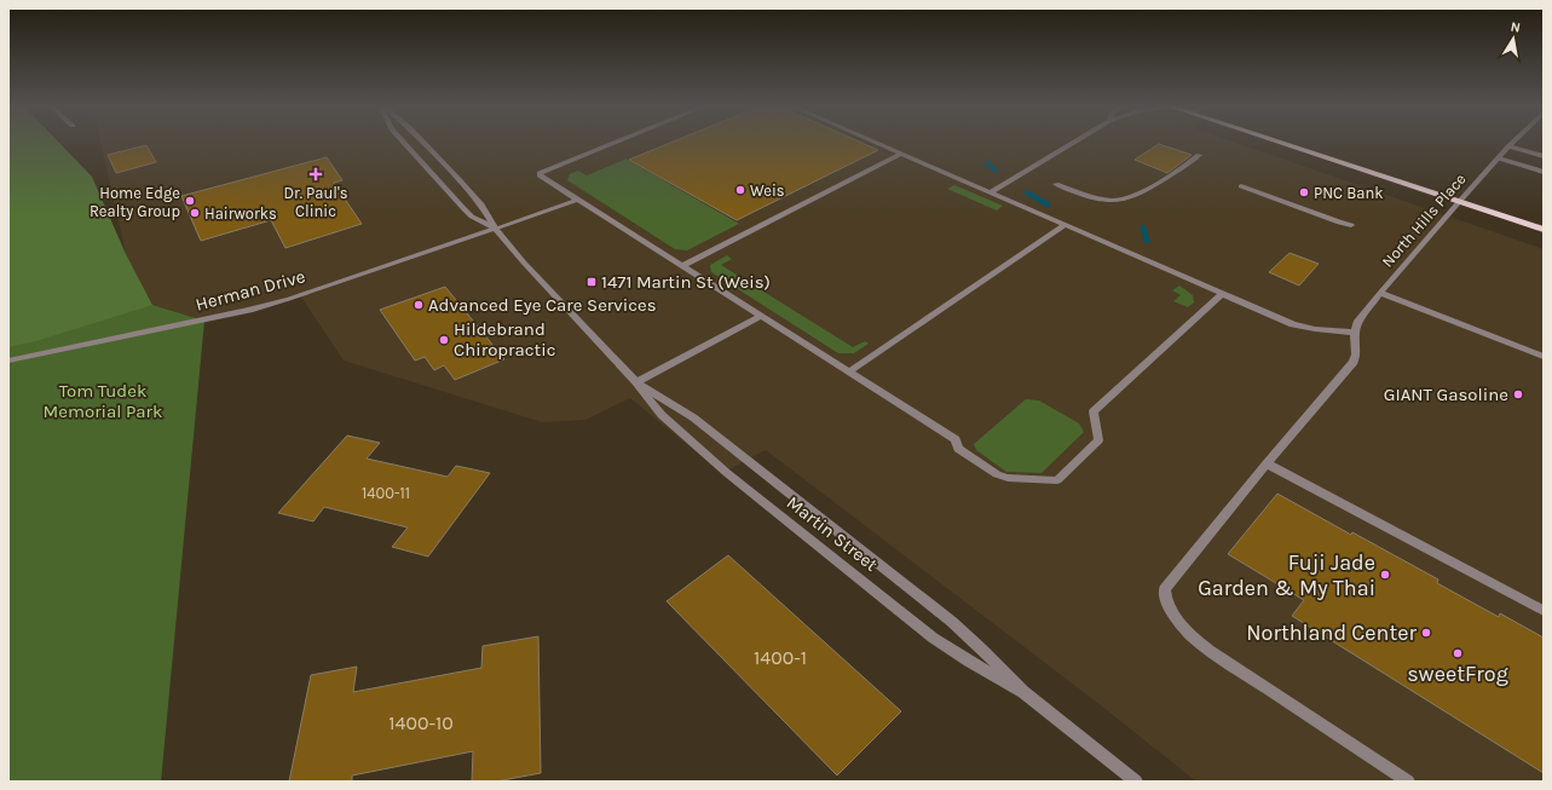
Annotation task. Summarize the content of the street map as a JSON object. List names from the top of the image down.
{
  "streets": {
    "street": ["North Hills Place", "Herman Drive", "Martin Street"]
  },
  "crossings": [
    ["Herman Drive", "Martin Street"]
  ],
  "parks": ["Tom Tudek Memorial Park"],
  "places": {
    "health": ["Dr. Paul's Clinic"],
    "other": [
      "Weis",
      "PNC Bank",
      "Home Edge Realty Group",
      "Hairworks",
      "Advanced Eye Care Services",
      "Hildebrand Chiropractic",
      "GIANT Gasoline",
      "Fuji Jade Garden & My Thai",
      "Northland Center",
      "sweetFrog"
    ],
    "transit": ["1471 Martin St (Weis)"]
  },
  "house_numbers": ["1400-11", "1400-1", "1400-10"],
  "north": "top"
}
